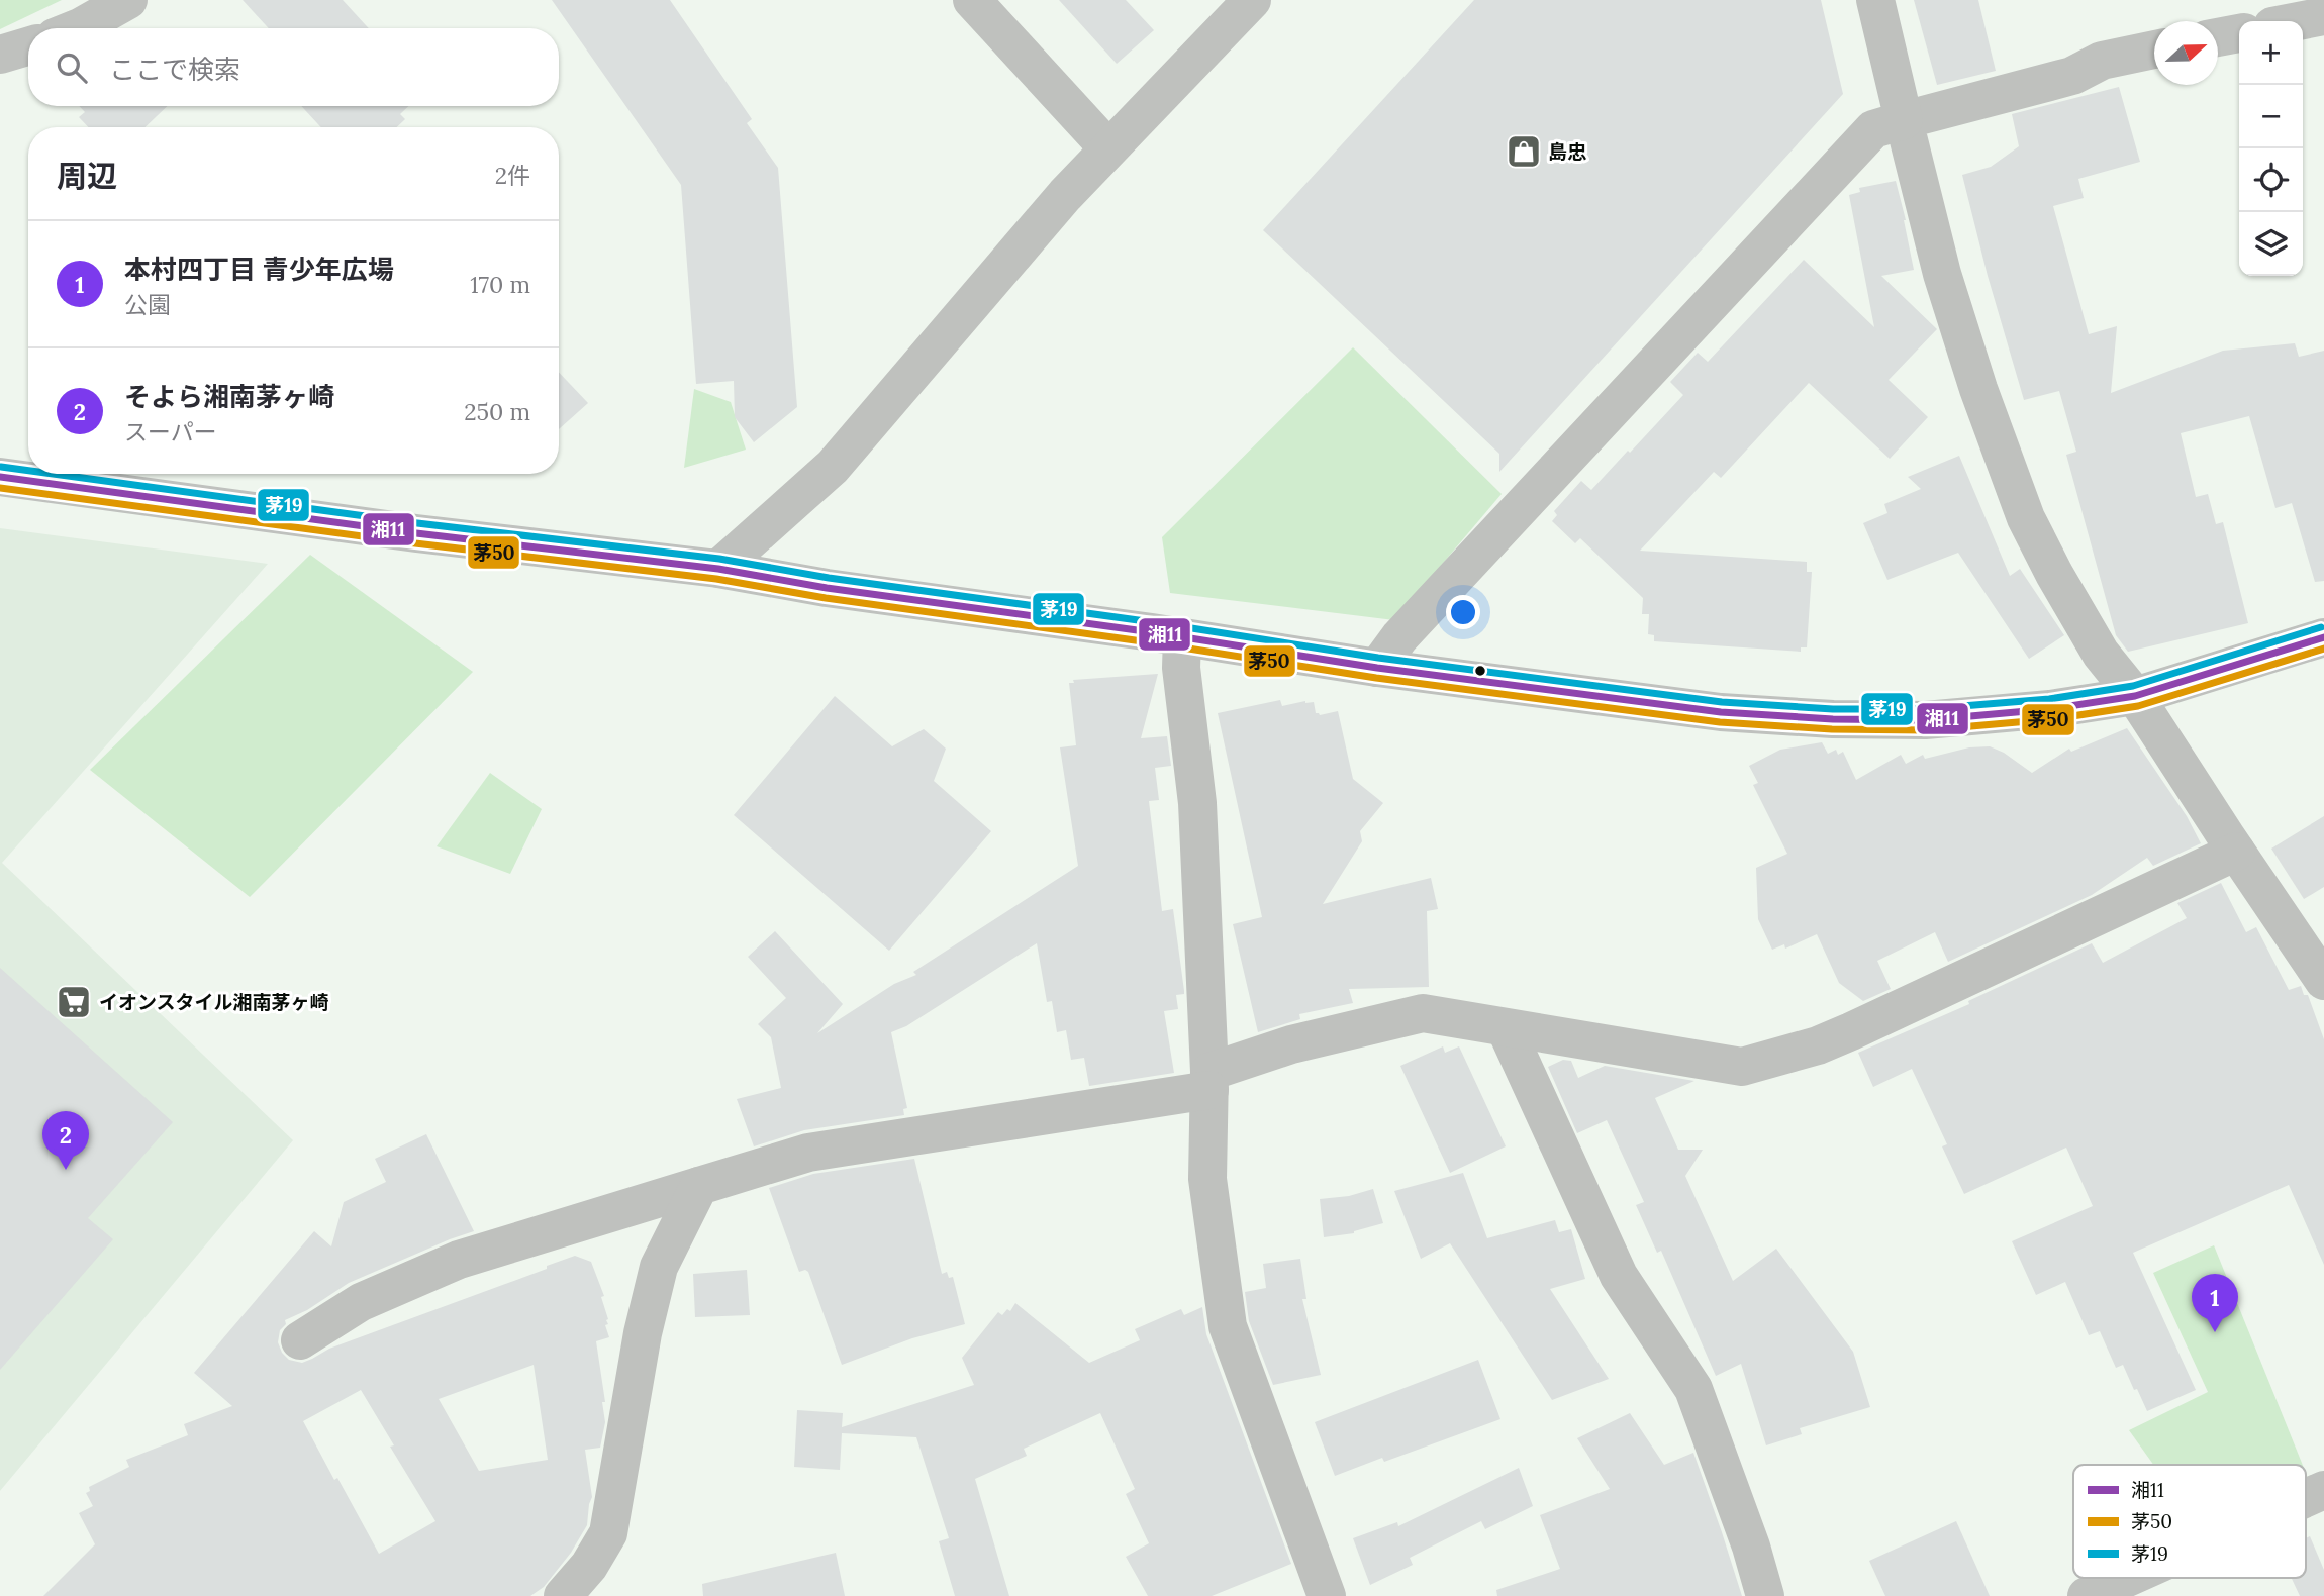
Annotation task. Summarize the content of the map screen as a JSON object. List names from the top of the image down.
{
  "places": {
    "shop": ["島忠"],
    "supermarket": ["イオンスタイル湘南茅ヶ崎"]
  },
  "lines": ["transit line 茅19", "transit line 湘11", "transit line 茅50"],
  "legend": ["湘11", "茅50", "茅19"],
  "north": "right",
  "page": {
    "map_buttons": ["+", "−"],
    "search": "ここで検索",
    "heading": ["周辺", "2件"],
    "list": [
      {
        "mark": "1",
        "name": "本村四丁目 青少年広場",
        "note": "公園",
        "value": "170 m"
      },
      {
        "mark": "2",
        "name": "そよら湘南茅ヶ崎",
        "note": "スーパー",
        "value": "250 m"
      }
    ],
    "pins": ["2", "1"]
  }
}
